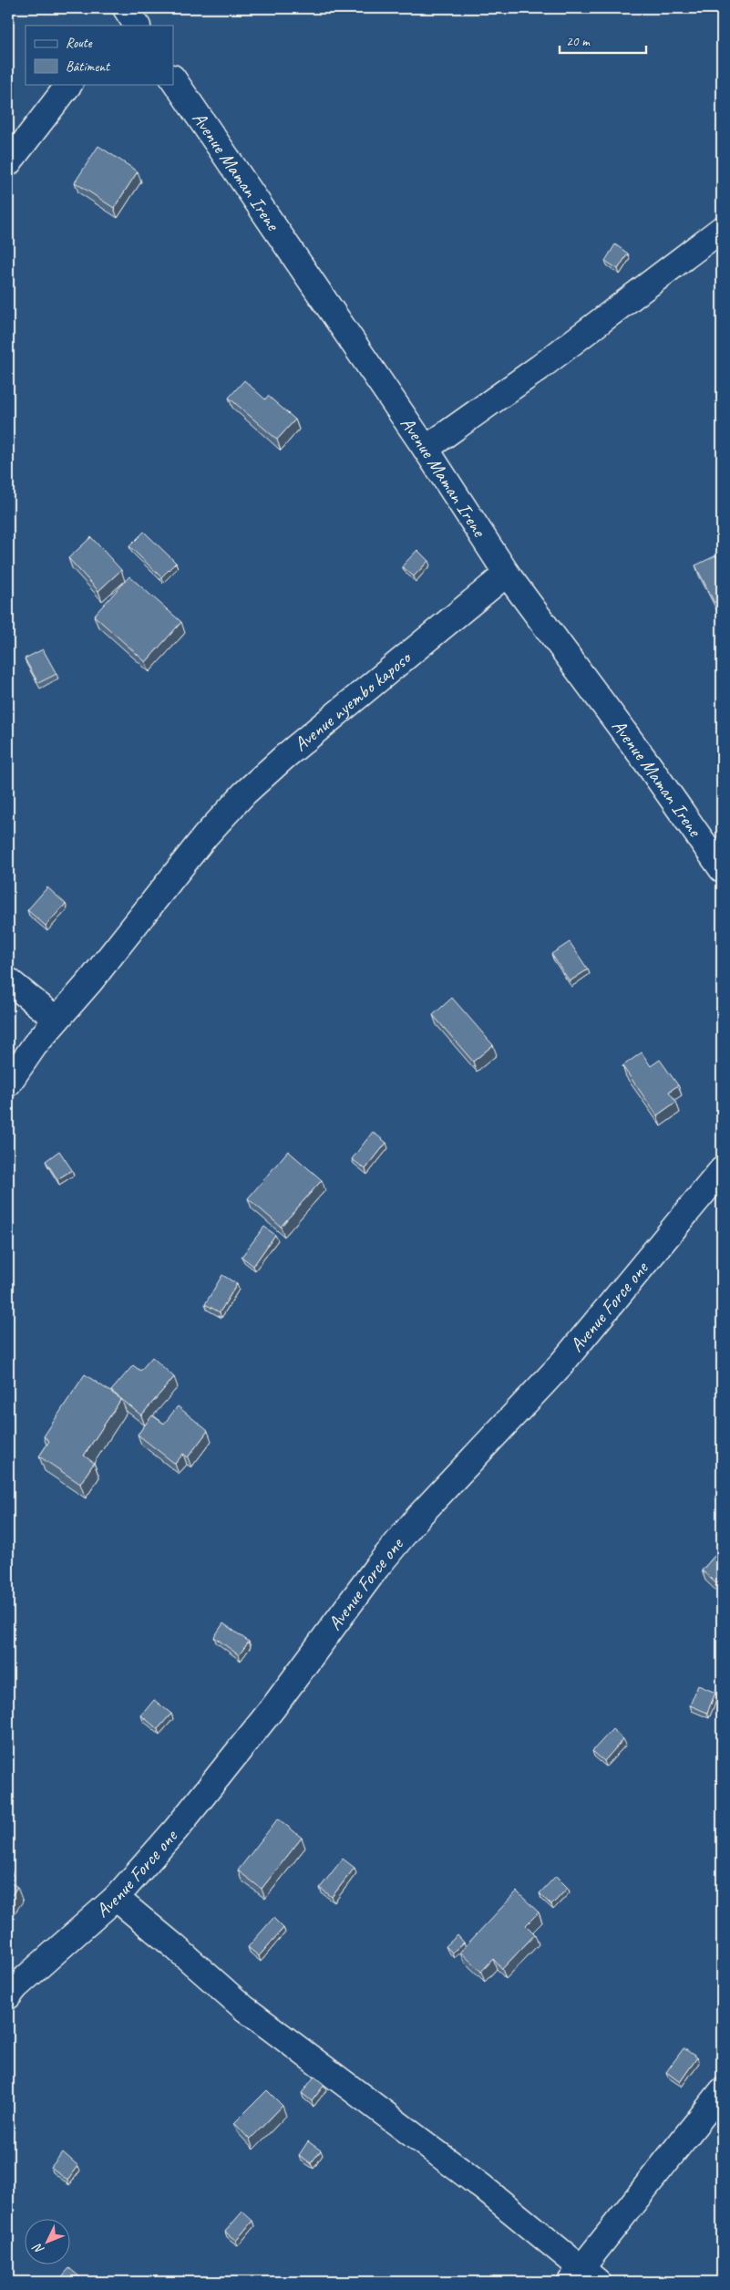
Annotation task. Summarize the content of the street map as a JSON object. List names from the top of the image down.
{
  "streets": {
    "street": ["Avenue Maman Irene", "Avenue nyembo kaposo", "Avenue Force one"]
  },
  "crossings": [
    ["Avenue Maman Irene", "Avenue nyembo kaposo"]
  ],
  "legend": ["Route", "Bâtiment"],
  "scale_bar": "20 m",
  "north": "bottom left"
}
